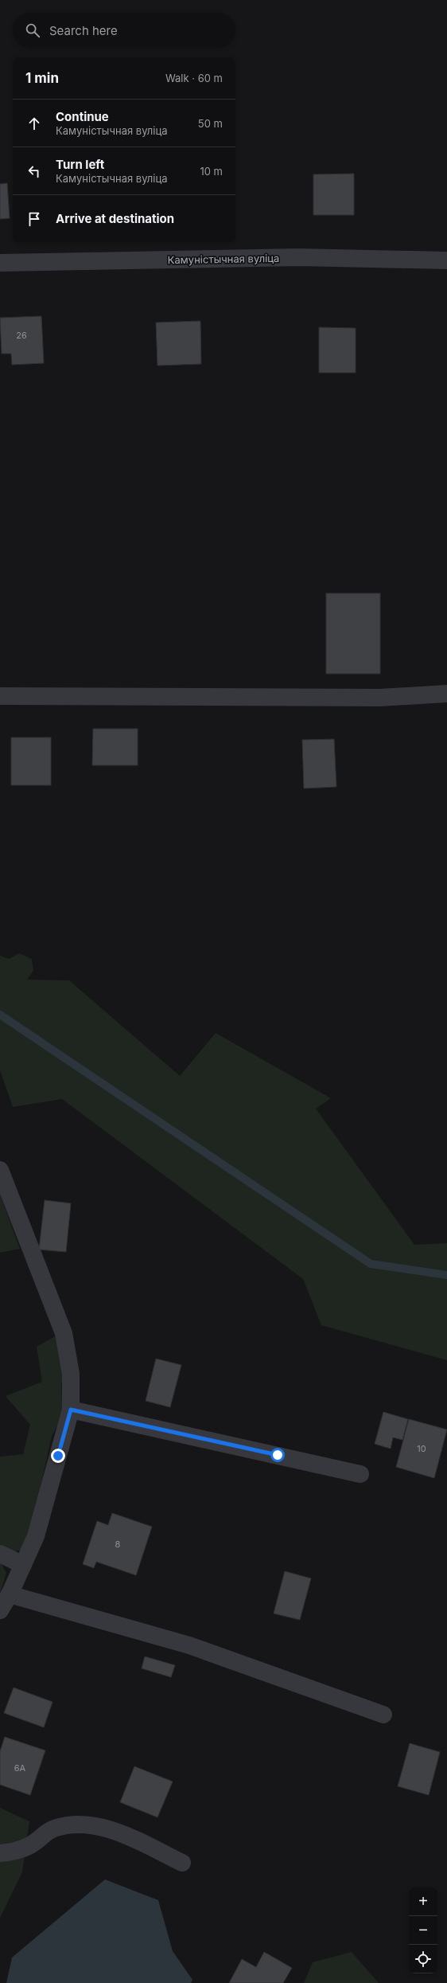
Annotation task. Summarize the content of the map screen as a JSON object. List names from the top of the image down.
{
  "streets": {
    "street": ["Камуністычная вуліца"]
  },
  "house_numbers": [
    "26",
    "10",
    "8",
    "6А"
  ],
  "page": {
    "search": "Search here",
    "heading": ["1 min", "Walk · 60 m"],
    "list": [
      ["Continue", "Камуністычная вуліца", "50 m"],
      ["Turn left", "Камуністычная вуліца", "10 m"],
      "Arrive at destination"
    ],
    "map_buttons": ["+", "−"]
  }
}
